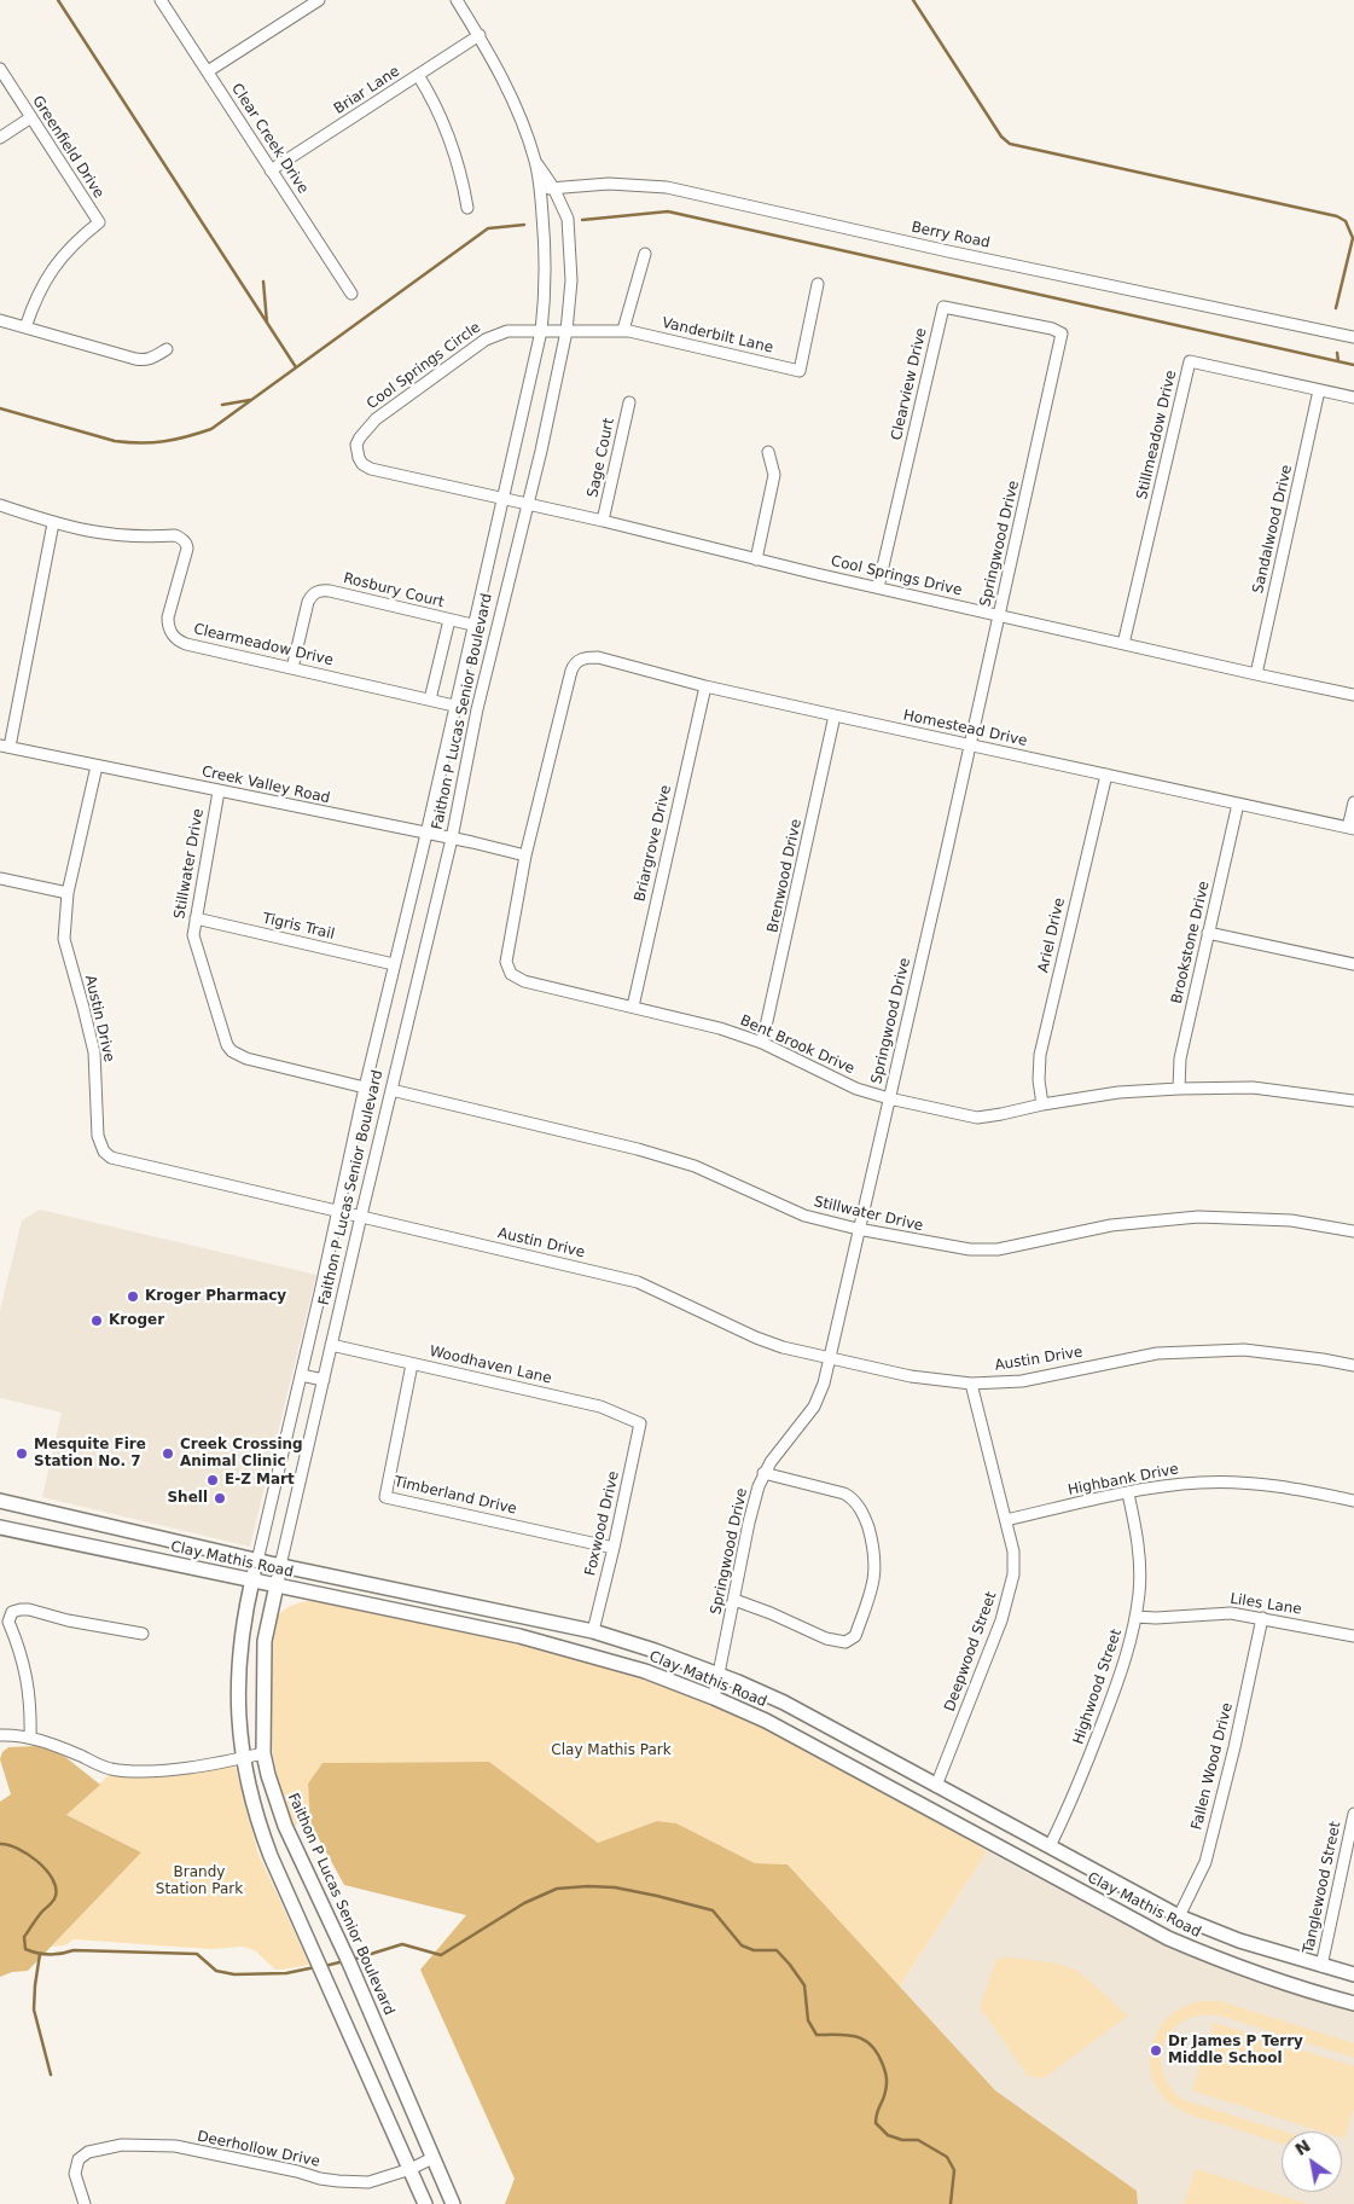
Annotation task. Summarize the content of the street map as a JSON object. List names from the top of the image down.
{
  "streets": {
    "main road": ["Faithon P Lucas Senior Boulevard", "Clay Mathis Road"],
    "street": [
      "Briar Lane",
      "Clear Creek Drive",
      "Greenfield Drive",
      "Berry Road",
      "Vanderbilt Lane",
      "Cool Springs Circle",
      "Clearview Drive",
      "Stillmeadow Drive",
      "Sage Court",
      "Sandalwood Drive",
      "Springwood Drive",
      "Cool Springs Drive",
      "Rosbury Court",
      "Clearmeadow Drive",
      "Homestead Drive",
      "Creek Valley Road",
      "Briargrove Drive",
      "Stillwater Drive",
      "Brenwood Drive",
      "Tigris Trail",
      "Ariel Drive",
      "Brookstone Drive",
      "Austin Drive",
      "Bent Brook Drive",
      "Woodhaven Lane",
      "Highbank Drive",
      "Timberland Drive",
      "Foxwood Drive",
      "Liles Lane",
      "Deepwood Street",
      "Highwood Street",
      "Fallen Wood Drive",
      "Tanglewood Street",
      "Deerhollow Drive"
    ]
  },
  "crossings": [
    ["Briar Lane", "Clear Creek Drive"],
    ["Briar Lane", "Faithon P Lucas Senior Boulevard"],
    ["Berry Road", "Faithon P Lucas Senior Boulevard"],
    ["Vanderbilt Lane", "Cool Springs Circle"],
    ["Vanderbilt Lane", "Faithon P Lucas Senior Boulevard"],
    ["Cool Springs Circle", "Cool Springs Drive"],
    ["Cool Springs Circle", "Faithon P Lucas Senior Boulevard"],
    ["Clearview Drive", "Springwood Drive"],
    ["Clearview Drive", "Cool Springs Drive"],
    ["Stillmeadow Drive", "Sandalwood Drive"],
    ["Stillmeadow Drive", "Cool Springs Drive"],
    ["Sage Court", "Cool Springs Drive"],
    ["Sandalwood Drive", "Cool Springs Drive"],
    ["Springwood Drive", "Cool Springs Drive"],
    ["Springwood Drive", "Homestead Drive"],
    ["Springwood Drive", "Stillwater Drive"],
    ["Springwood Drive", "Austin Drive"],
    ["Springwood Drive", "Bent Brook Drive"],
    ["Springwood Drive", "Clay Mathis Road"],
    ["Cool Springs Drive", "Faithon P Lucas Senior Boulevard"],
    ["Rosbury Court", "Clearmeadow Drive"],
    ["Rosbury Court", "Faithon P Lucas Senior Boulevard"],
    ["Clearmeadow Drive", "Faithon P Lucas Senior Boulevard"],
    ["Faithon P Lucas Senior Boulevard", "Creek Valley Road"],
    ["Faithon P Lucas Senior Boulevard", "Stillwater Drive"],
    ["Faithon P Lucas Senior Boulevard", "Tigris Trail"],
    ["Faithon P Lucas Senior Boulevard", "Austin Drive"],
    ["Faithon P Lucas Senior Boulevard", "Woodhaven Lane"],
    ["Faithon P Lucas Senior Boulevard", "Clay Mathis Road"],
    ["Faithon P Lucas Senior Boulevard", "Deerhollow Drive"],
    ["Homestead Drive", "Briargrove Drive"],
    ["Homestead Drive", "Brenwood Drive"],
    ["Homestead Drive", "Ariel Drive"],
    ["Homestead Drive", "Brookstone Drive"],
    ["Homestead Drive", "Bent Brook Drive"],
    ["Creek Valley Road", "Stillwater Drive"],
    ["Creek Valley Road", "Austin Drive"],
    ["Creek Valley Road", "Bent Brook Drive"],
    ["Briargrove Drive", "Bent Brook Drive"],
    ["Stillwater Drive", "Tigris Trail"],
    ["Brenwood Drive", "Bent Brook Drive"],
    ["Ariel Drive", "Bent Brook Drive"],
    ["Brookstone Drive", "Bent Brook Drive"],
    ["Austin Drive", "Deepwood Street"],
    ["Woodhaven Lane", "Timberland Drive"],
    ["Woodhaven Lane", "Foxwood Drive"],
    ["Highbank Drive", "Deepwood Street"],
    ["Highbank Drive", "Highwood Street"],
    ["Timberland Drive", "Foxwood Drive"],
    ["Foxwood Drive", "Clay Mathis Road"],
    ["Clay Mathis Road", "Deepwood Street"],
    ["Clay Mathis Road", "Highwood Street"],
    ["Clay Mathis Road", "Fallen Wood Drive"],
    ["Clay Mathis Road", "Tanglewood Street"],
    ["Liles Lane", "Highwood Street"],
    ["Liles Lane", "Fallen Wood Drive"]
  ],
  "parks": ["Clay Mathis Park", "Brandy Station Park"],
  "places": [
    "Kroger Pharmacy",
    "Kroger",
    "Mesquite Fire Station No. 7",
    "Creek Crossing Animal Clinic",
    "E-Z Mart",
    "Shell",
    "Dr James P Terry Middle School"
  ],
  "north": "top left"
}
